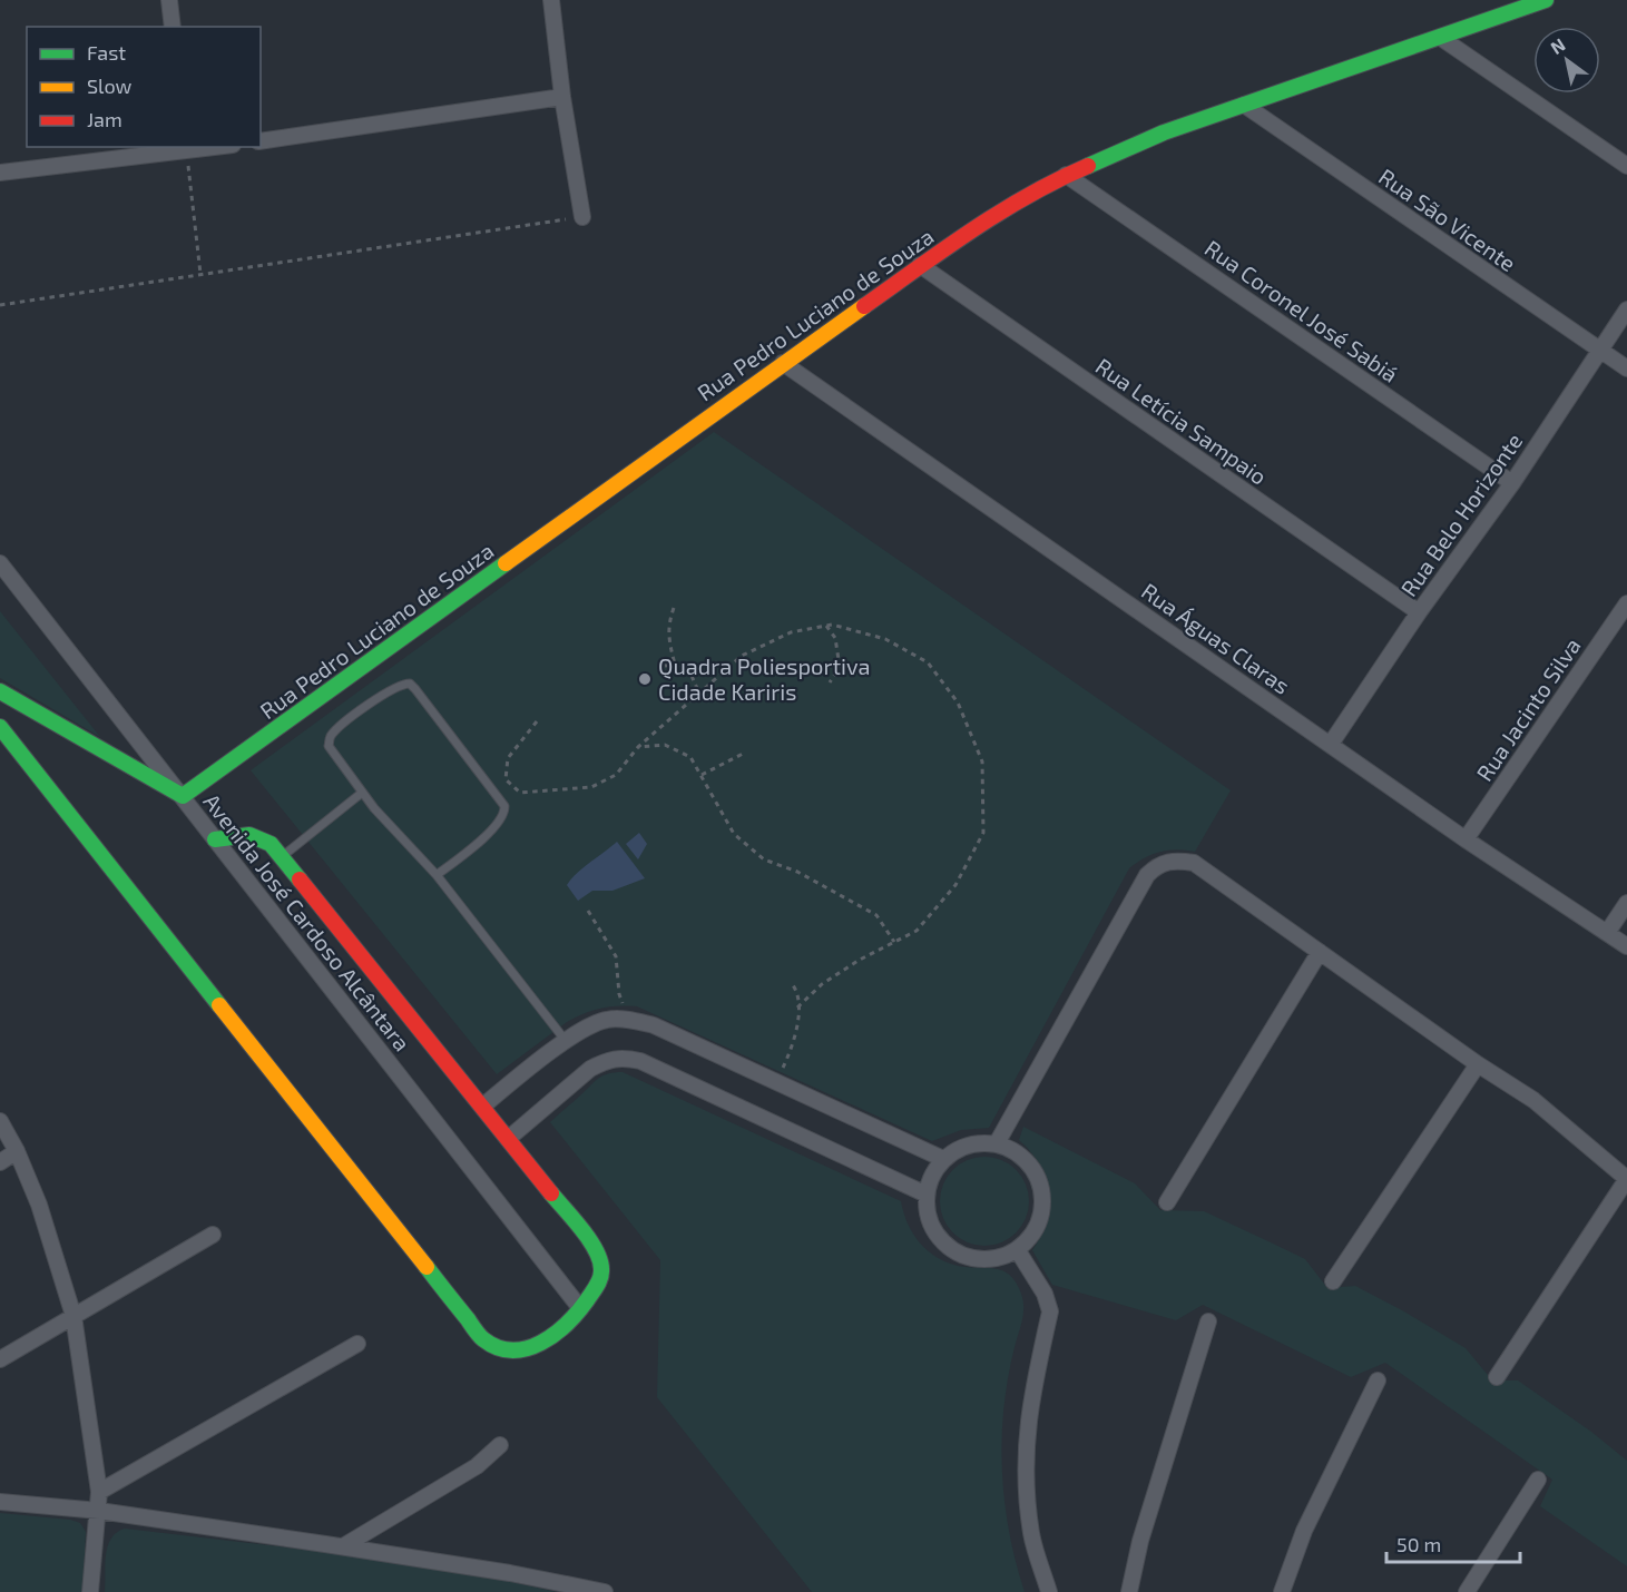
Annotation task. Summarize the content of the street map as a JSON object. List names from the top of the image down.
{
  "streets": {
    "street": [
      "Rua São Vicente",
      "Rua Coronel José Sabiá",
      "Rua Pedro Luciano de Souza",
      "Rua Letícia Sampaio",
      "Rua Belo Horizonte",
      "Rua Águas Claras",
      "Rua Jacinto Silva",
      "Avenida José Cardoso Alcântara"
    ]
  },
  "crossings": [
    ["Rua São Vicente", "Rua Pedro Luciano de Souza"],
    ["Rua São Vicente", "Rua Belo Horizonte"],
    ["Rua Coronel José Sabiá", "Rua Pedro Luciano de Souza"],
    ["Rua Coronel José Sabiá", "Rua Belo Horizonte"],
    ["Rua Pedro Luciano de Souza", "Rua Letícia Sampaio"],
    ["Rua Pedro Luciano de Souza", "Rua Águas Claras"],
    ["Rua Pedro Luciano de Souza", "Avenida José Cardoso Alcântara"],
    ["Rua Letícia Sampaio", "Rua Belo Horizonte"],
    ["Rua Belo Horizonte", "Rua Águas Claras"],
    ["Rua Águas Claras", "Rua Jacinto Silva"]
  ],
  "places": ["Quadra Poliesportiva Cidade Kariris"],
  "legend": ["Fast", "Slow", "Jam"],
  "scale_bar": "50 m",
  "north": "top left"
}
